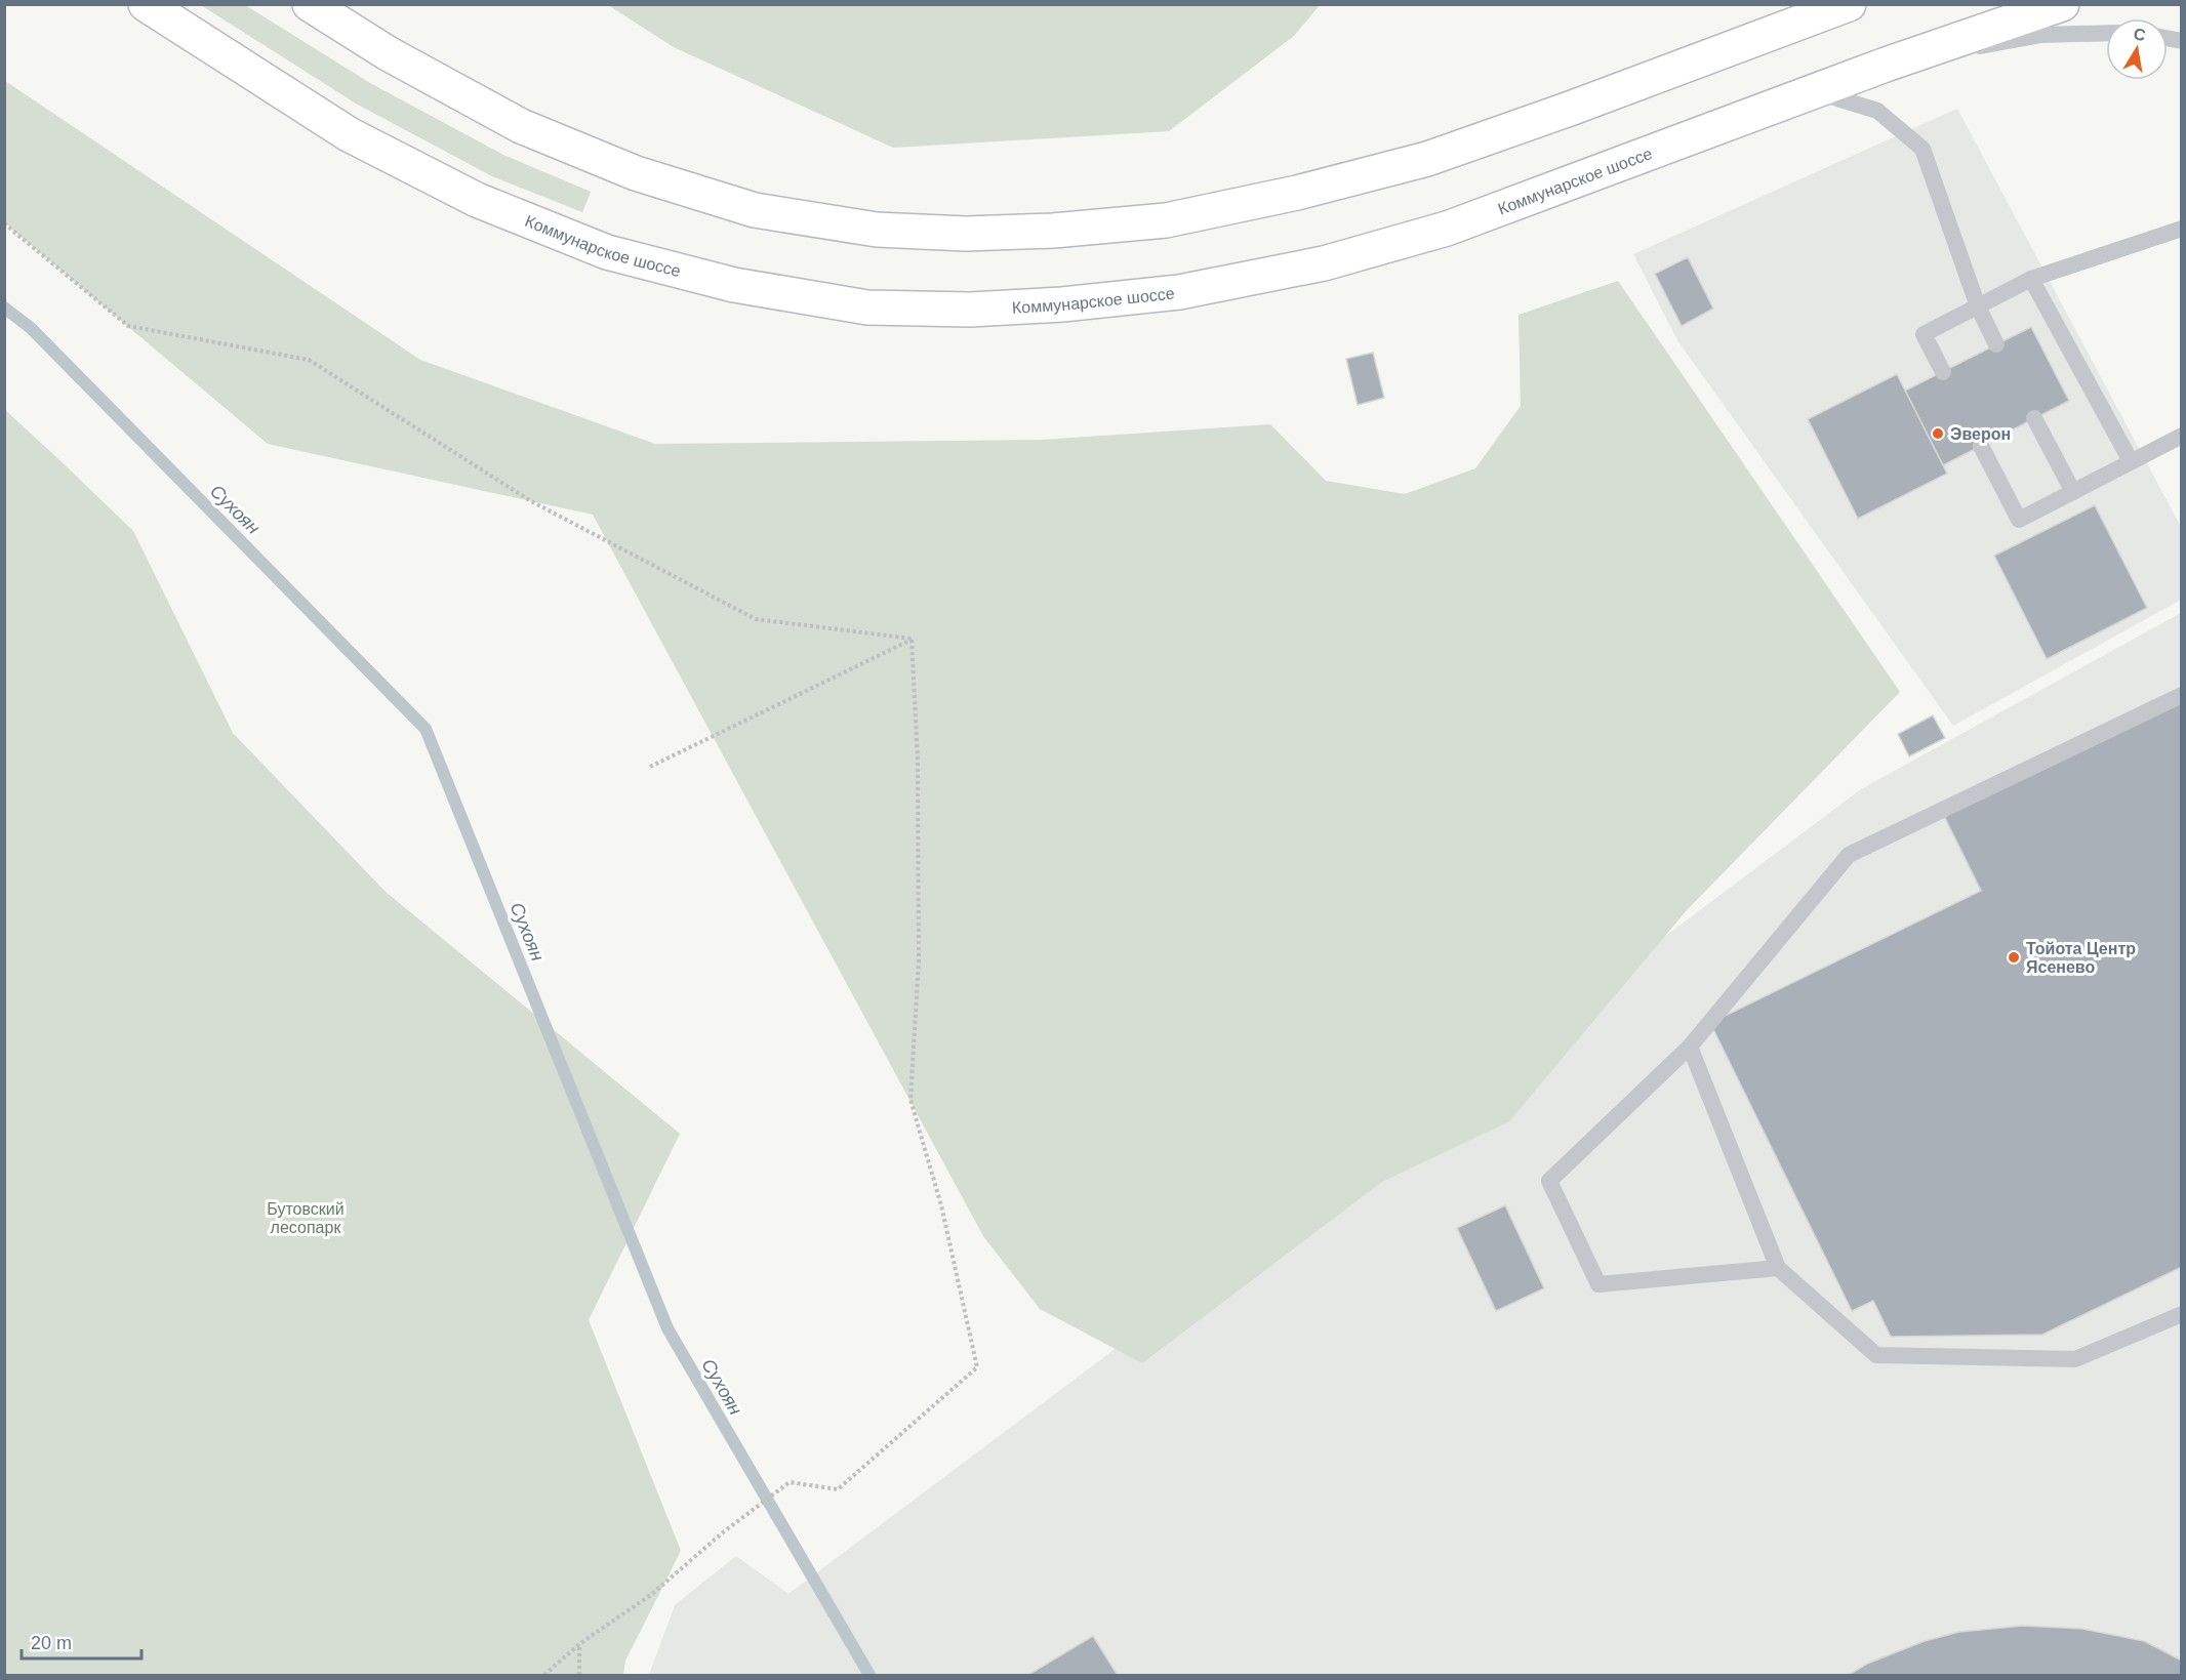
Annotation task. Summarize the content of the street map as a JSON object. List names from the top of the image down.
{
  "streets": {
    "main road": ["Коммунарское шоссе"]
  },
  "water": ["Сухоян"],
  "parks": ["Бутовский лесопарк"],
  "places": ["Эверон", "Тойота Центр Ясенево"],
  "scale_bar": "20 m",
  "north": "top"
}
